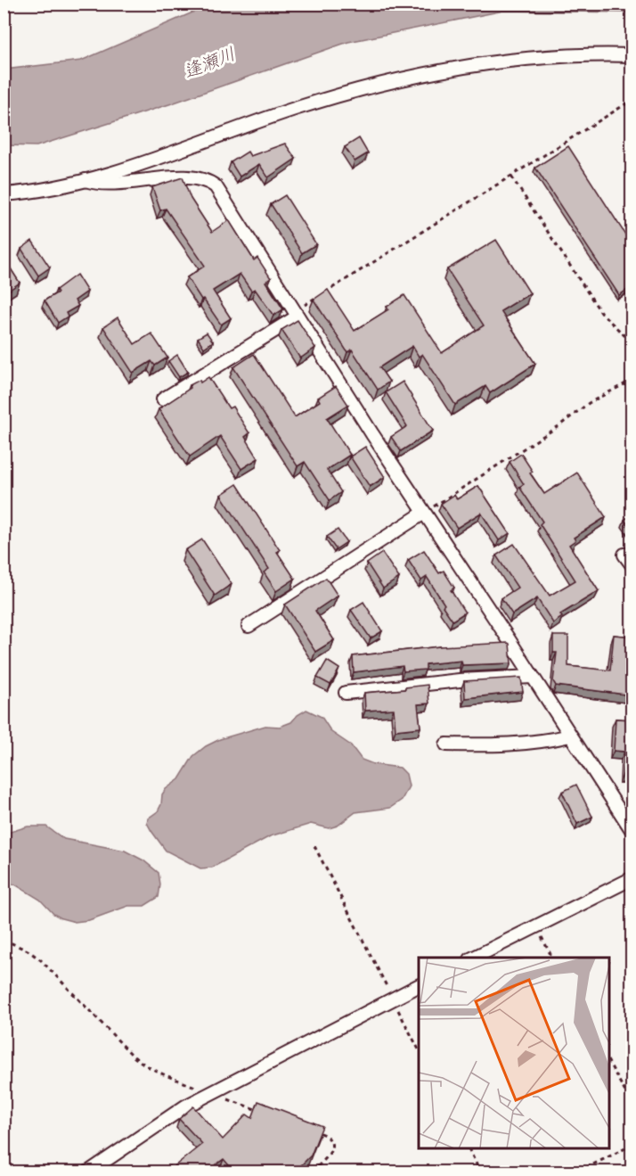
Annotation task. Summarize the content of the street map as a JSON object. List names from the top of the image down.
{
  "water": ["逢瀬川"]
}
